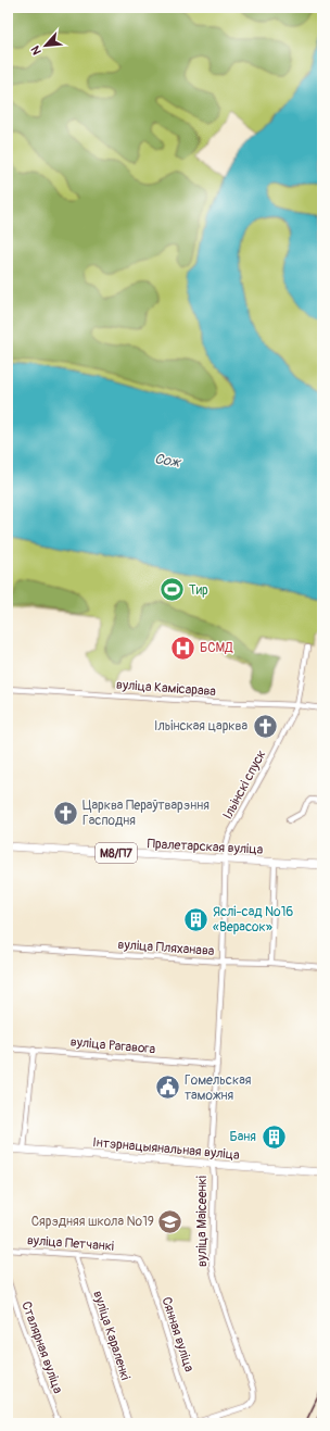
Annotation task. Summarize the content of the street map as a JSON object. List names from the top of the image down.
{
  "streets": {
    "main road": ["Пралетарская вуліца", "М8/П7", "Інтэрнацыянальная вуліца"],
    "street": [
      "вуліца Камісарава",
      "Ільінскі спуск",
      "вуліца Пляханава",
      "вуліца Рагавога",
      "вуліца Маісеенкі",
      "вуліца Петчанкі",
      "Сянная вуліца",
      "вуліца Караленкі",
      "Сталярная вуліца"
    ]
  },
  "crossings": [
    ["вуліца Камісарава", "Ільінскі спуск"],
    ["Ільінскі спуск", "Пралетарская вуліца"],
    ["Ільінскі спуск", "вуліца Маісеенкі"],
    ["Пралетарская вуліца", "вуліца Маісеенкі"],
    ["вуліца Пляханава", "вуліца Маісеенкі"],
    ["вуліца Рагавога", "вуліца Маісеенкі"],
    ["Інтэрнацыянальная вуліца", "вуліца Маісеенкі"],
    ["вуліца Маісеенкі", "Сянная вуліца"],
    ["вуліца Петчанкі", "Сянная вуліца"],
    ["вуліца Петчанкі", "вуліца Караленкі"]
  ],
  "water": ["Сож"],
  "places": {
    "sports": ["Тир"],
    "hospital": ["БСМД"],
    "church": ["Ільінская царква", "Царква Пераўтварэння Гасподня"],
    "building": ["Яслі-сад №16 «Верасок»", "Баня"],
    "public building": ["Гомельская таможня"],
    "school or university": ["Сярэдняя школа №19"]
  },
  "north": "bottom left"
}
